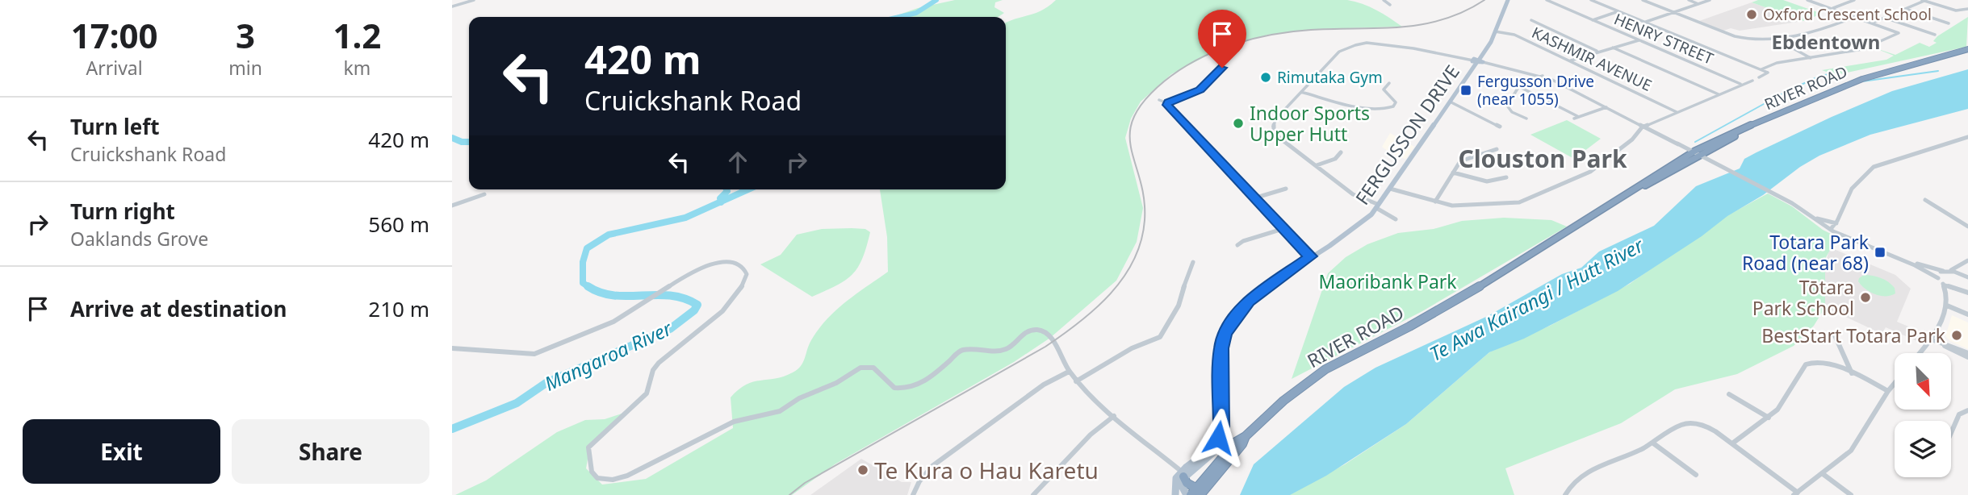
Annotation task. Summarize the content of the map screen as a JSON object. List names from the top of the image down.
{
  "streets": {
    "highway": ["RIVER ROAD"],
    "main road": ["FERGUSSON DRIVE"],
    "street": ["HENRY STREET", "KASHMIR AVENUE"]
  },
  "crossings": [
    ["KASHMIR AVENUE", "FERGUSSON DRIVE"]
  ],
  "districts": ["Ebdentown", "Clouston Park"],
  "water": ["Te Awa Kairangi / Hutt River", "Mangaroa River"],
  "parks": ["Maoribank Park"],
  "places": {
    "other": [
      "Oxford Crescent School",
      "Rimutaka Gym",
      "Indoor Sports Upper Hutt",
      "Tōtara Park School",
      "BestStart Totara Park",
      "Te Kura o Hau Karetu"
    ],
    "transit": ["Fergusson Drive (near 1055)", "Totara Park Road (near 68)"]
  },
  "north": "bottom right",
  "page": {
    "eta": [
      "17:00",
      "Arrival",
      "3",
      "min",
      "1.2",
      "km"
    ],
    "turn": ["420 m", "Cruickshank Road"],
    "list": [
      {
        "name": "Turn left",
        "note": "Cruickshank Road",
        "value": "420 m"
      },
      {
        "name": "Turn right",
        "note": "Oaklands Grove",
        "value": "560 m"
      },
      {
        "name": "Arrive at destination",
        "value": "210 m"
      }
    ],
    "buttons": ["Exit", "Share"]
  }
}
